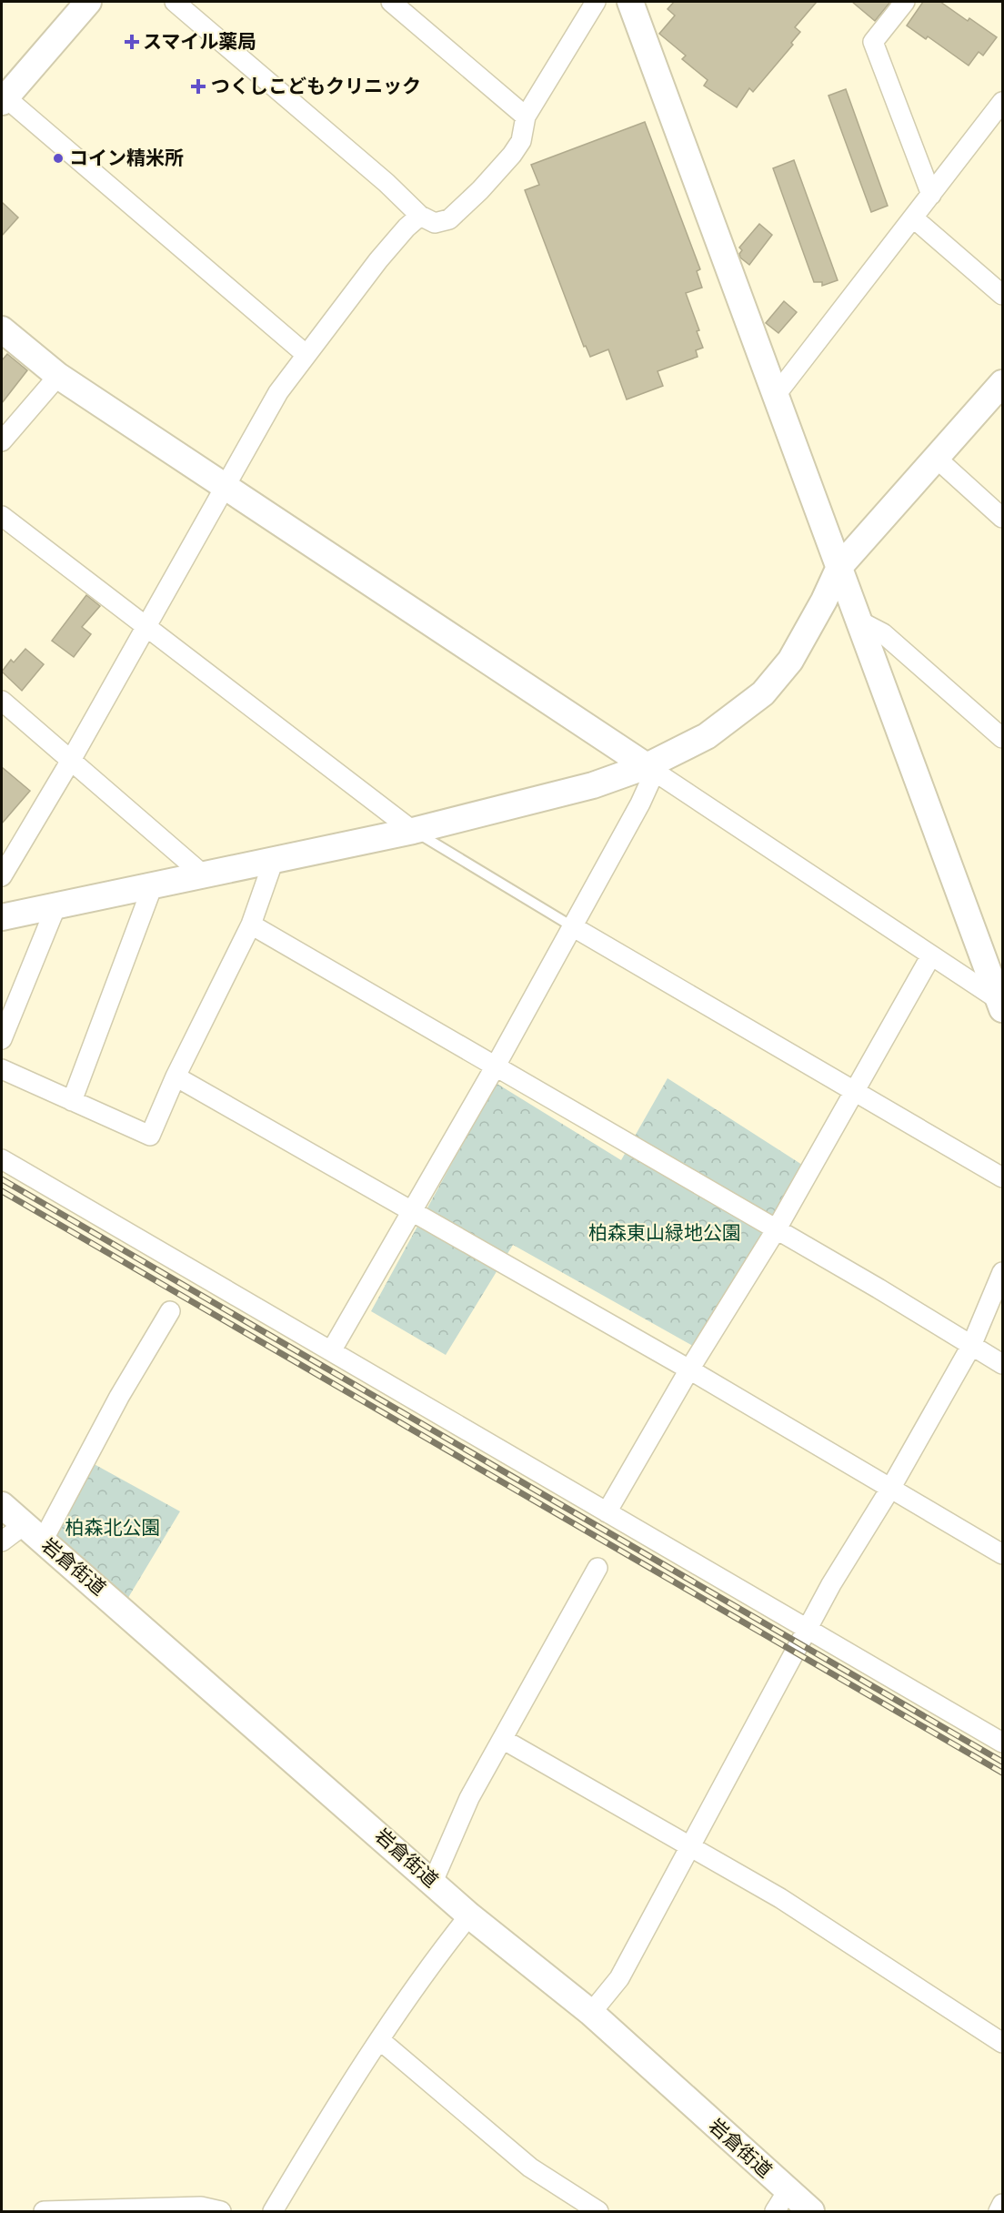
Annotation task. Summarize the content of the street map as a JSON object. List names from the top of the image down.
{
  "streets": {
    "street": ["岩倉街道"]
  },
  "parks": ["柏森東山緑地公園", "柏森北公園"],
  "places": {
    "health": ["スマイル薬局", "つくしこどもクリニック"],
    "other": ["コイン精米所"]
  }
}
